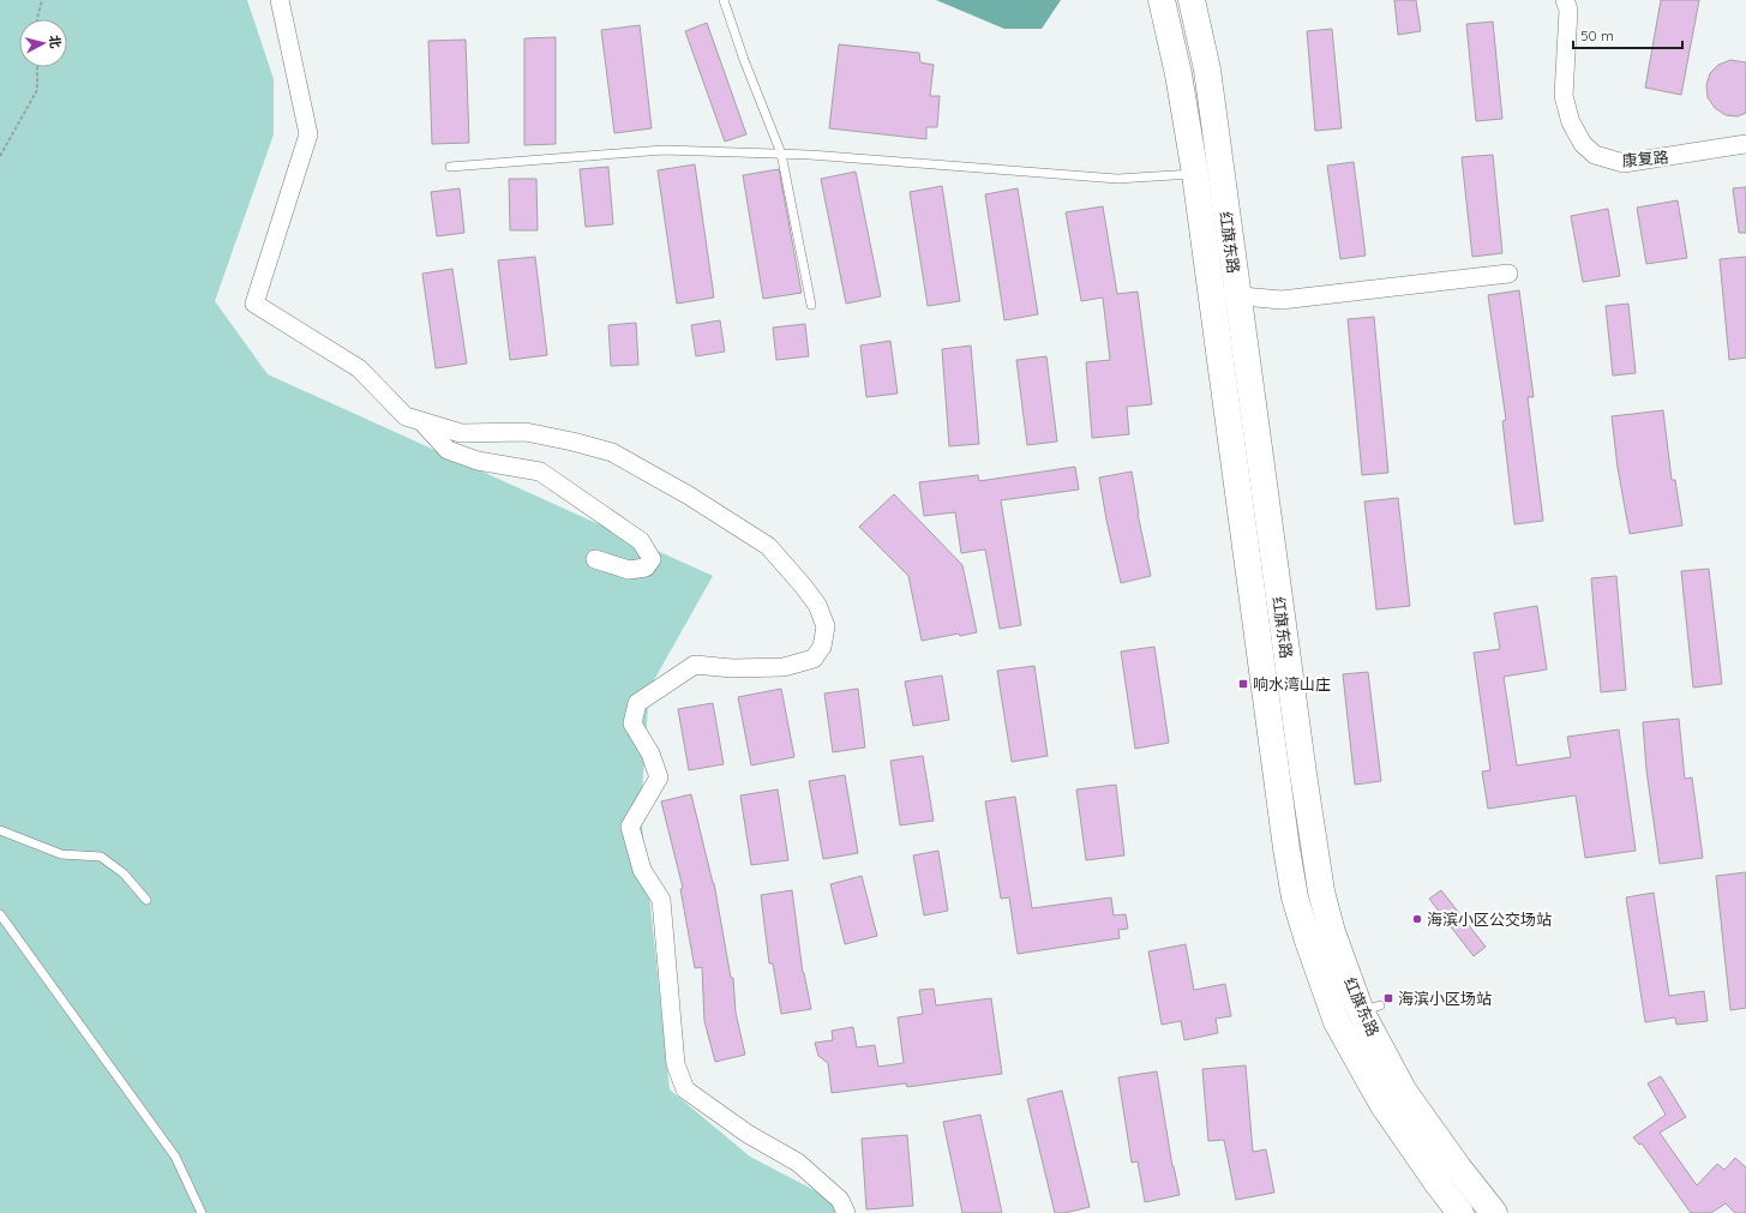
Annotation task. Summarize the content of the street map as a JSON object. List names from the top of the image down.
{
  "streets": {
    "main road": ["红旗东路"],
    "street": ["康复路"]
  },
  "places": {
    "transit": ["响水湾山庄", "海滨小区场站"],
    "other": ["海滨小区公交场站"]
  },
  "scale_bar": "50 m",
  "north": "right"
}
